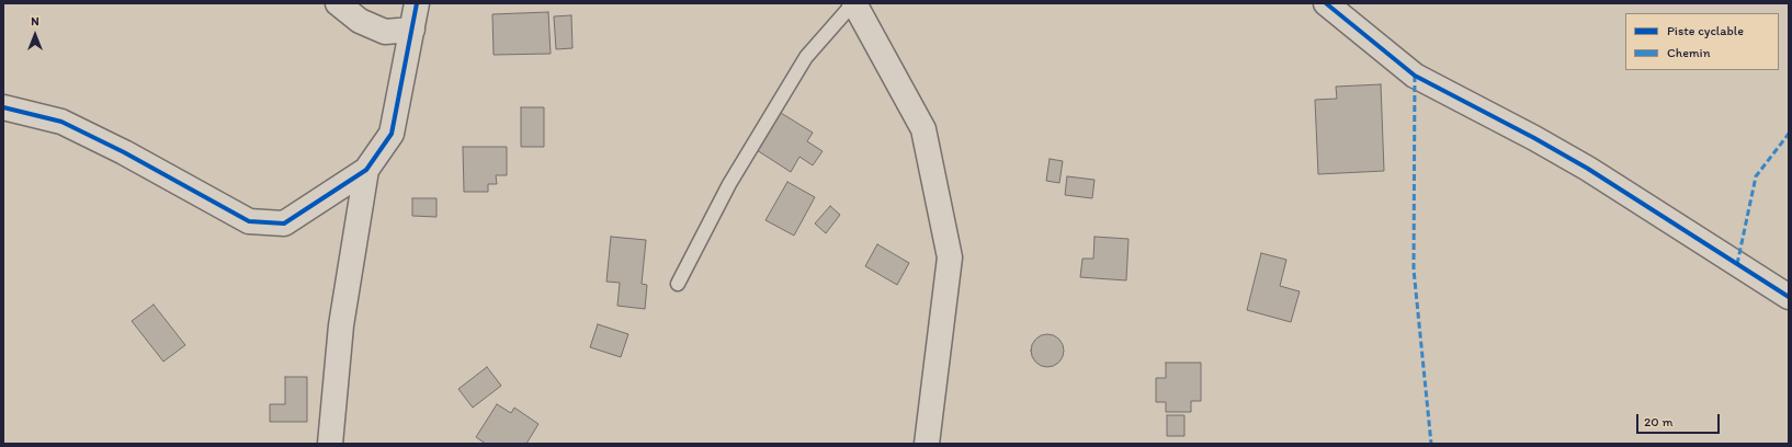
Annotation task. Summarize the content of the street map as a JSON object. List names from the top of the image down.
{
  "legend": ["Piste cyclable", "Chemin"],
  "scale_bar": "20 m",
  "north": "top"
}
